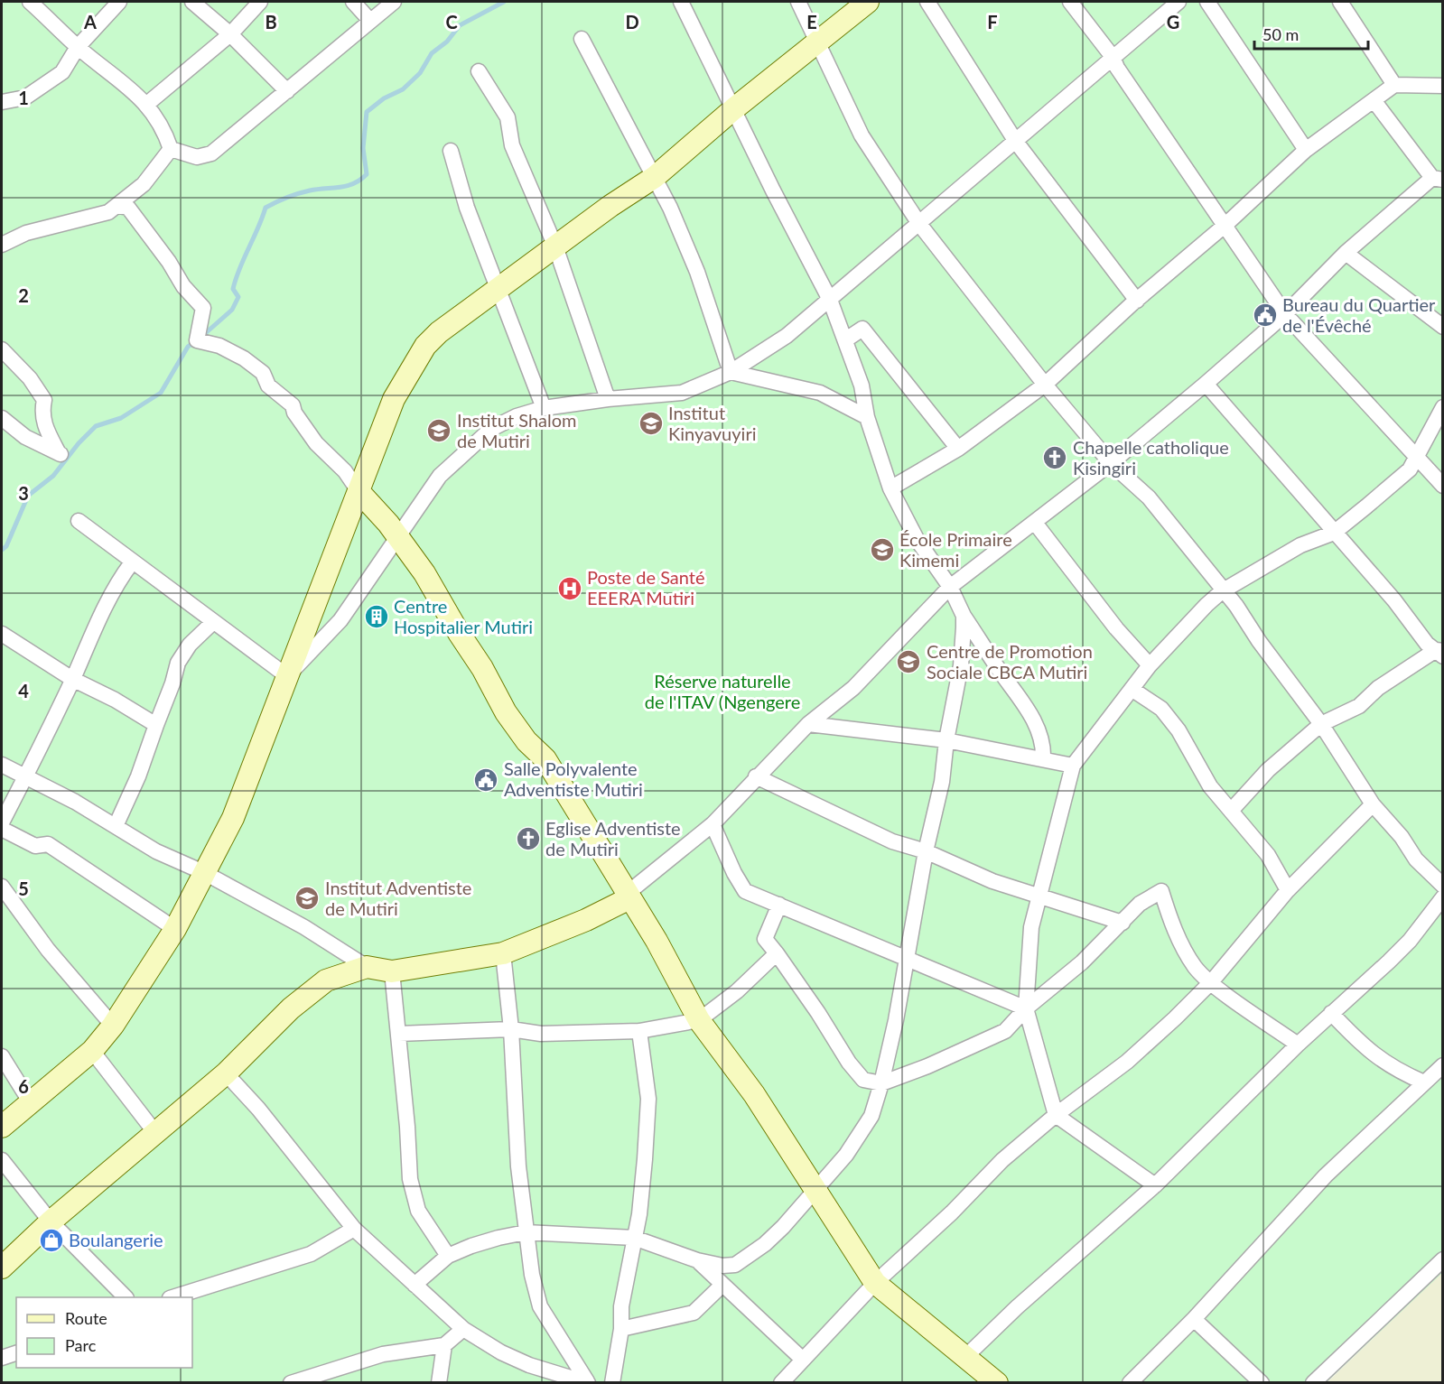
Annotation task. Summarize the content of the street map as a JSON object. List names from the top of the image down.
{
  "parks": ["Réserve naturelle de l'ITAV (Ngengere"],
  "places": {
    "public building": ["Bureau du Quartier de l'Évêché", "Salle Polyvalente Adventiste Mutiri"],
    "school or university": [
      "Institut Kinyavuyiri",
      "Institut Shalom de Mutiri",
      "École Primaire Kimemi",
      "Centre de Promotion Sociale CBCA Mutiri",
      "Institut Adventiste de Mutiri"
    ],
    "church": ["Chapelle catholique Kisingiri", "Eglise Adventiste de Mutiri"],
    "hospital": ["Poste de Santé EEERA Mutiri"],
    "building": ["Centre Hospitalier Mutiri"],
    "shop": ["Boulangerie"]
  },
  "legend": ["Route", "Parc"],
  "scale_bar": "50 m",
  "grid": {
    "columns": [
      "A",
      "B",
      "C",
      "D",
      "E",
      "F",
      "G"
    ],
    "rows": [
      "1",
      "2",
      "3",
      "4",
      "5",
      "6"
    ]
  }
}
